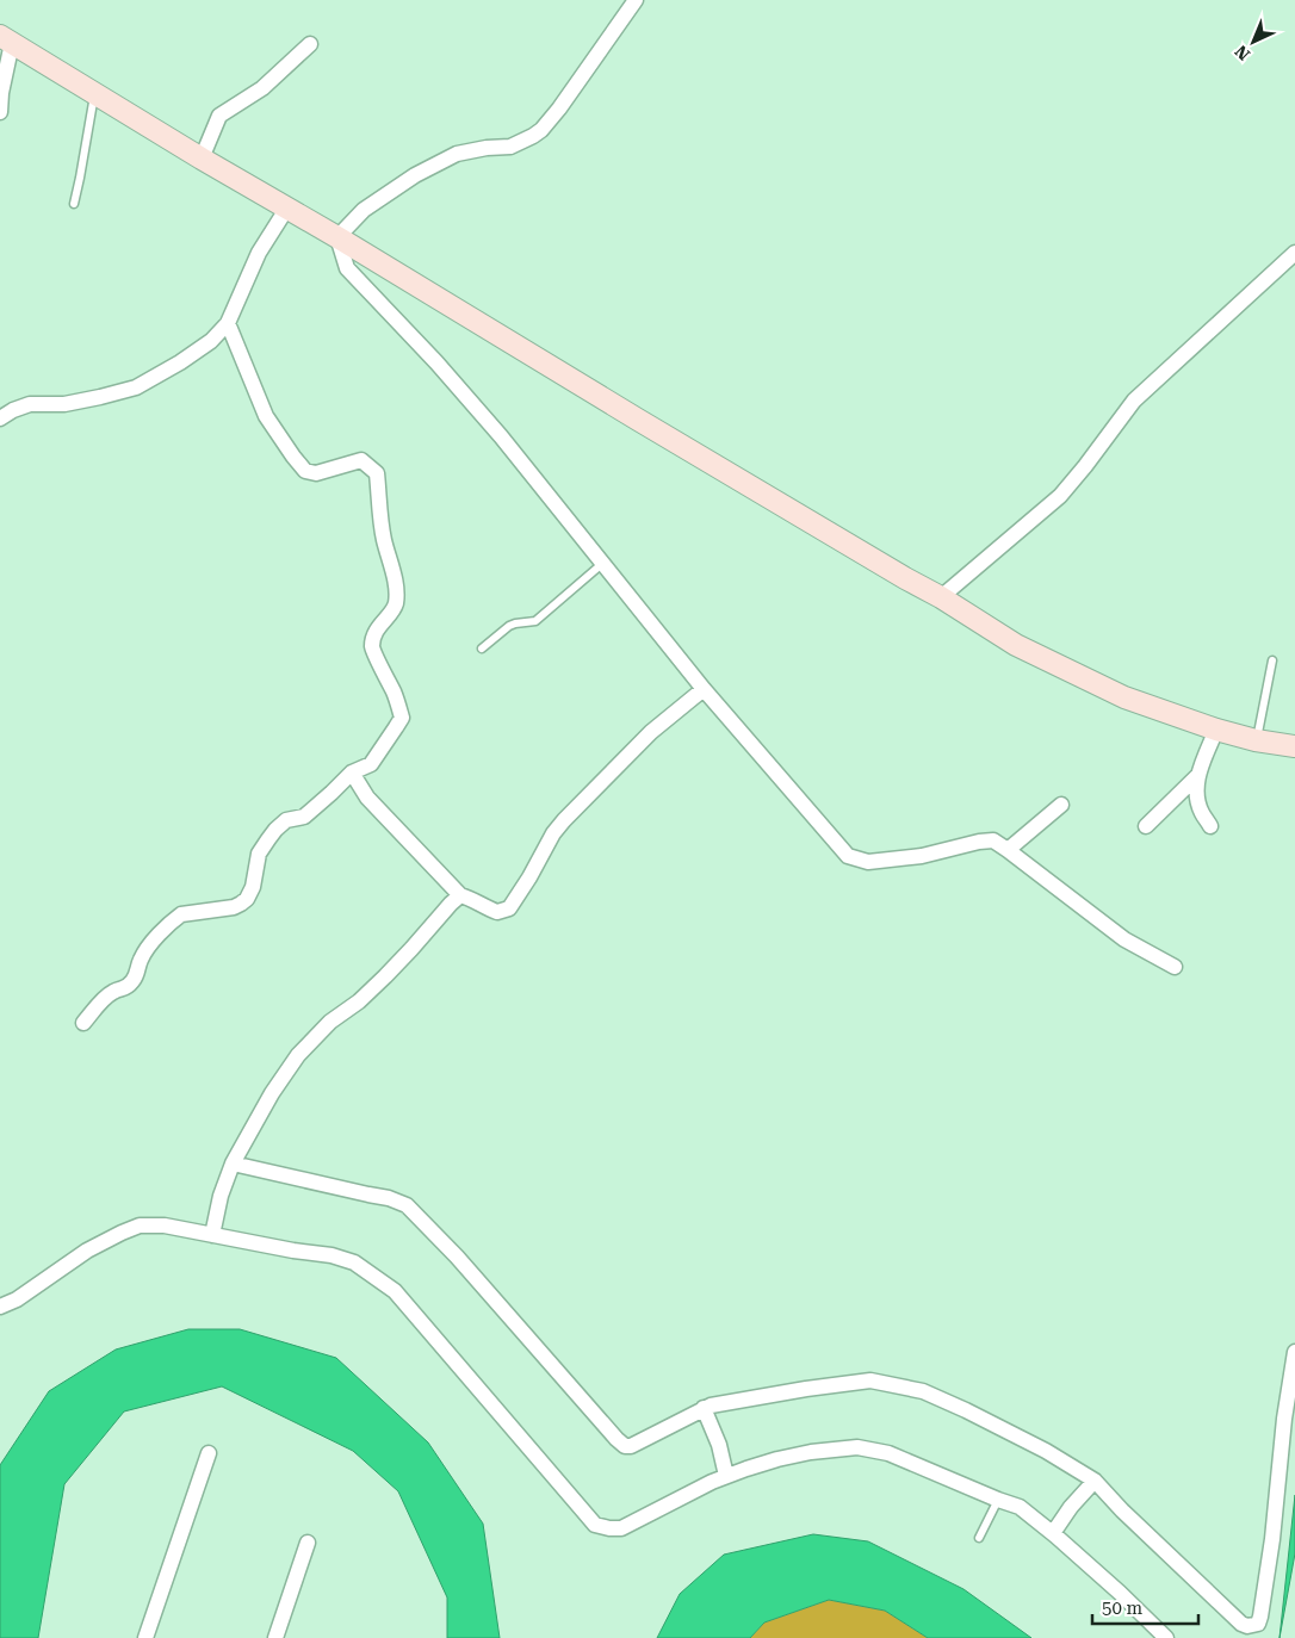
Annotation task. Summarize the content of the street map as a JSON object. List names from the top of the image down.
{
  "scale_bar": "50 m",
  "north": "bottom left"
}
